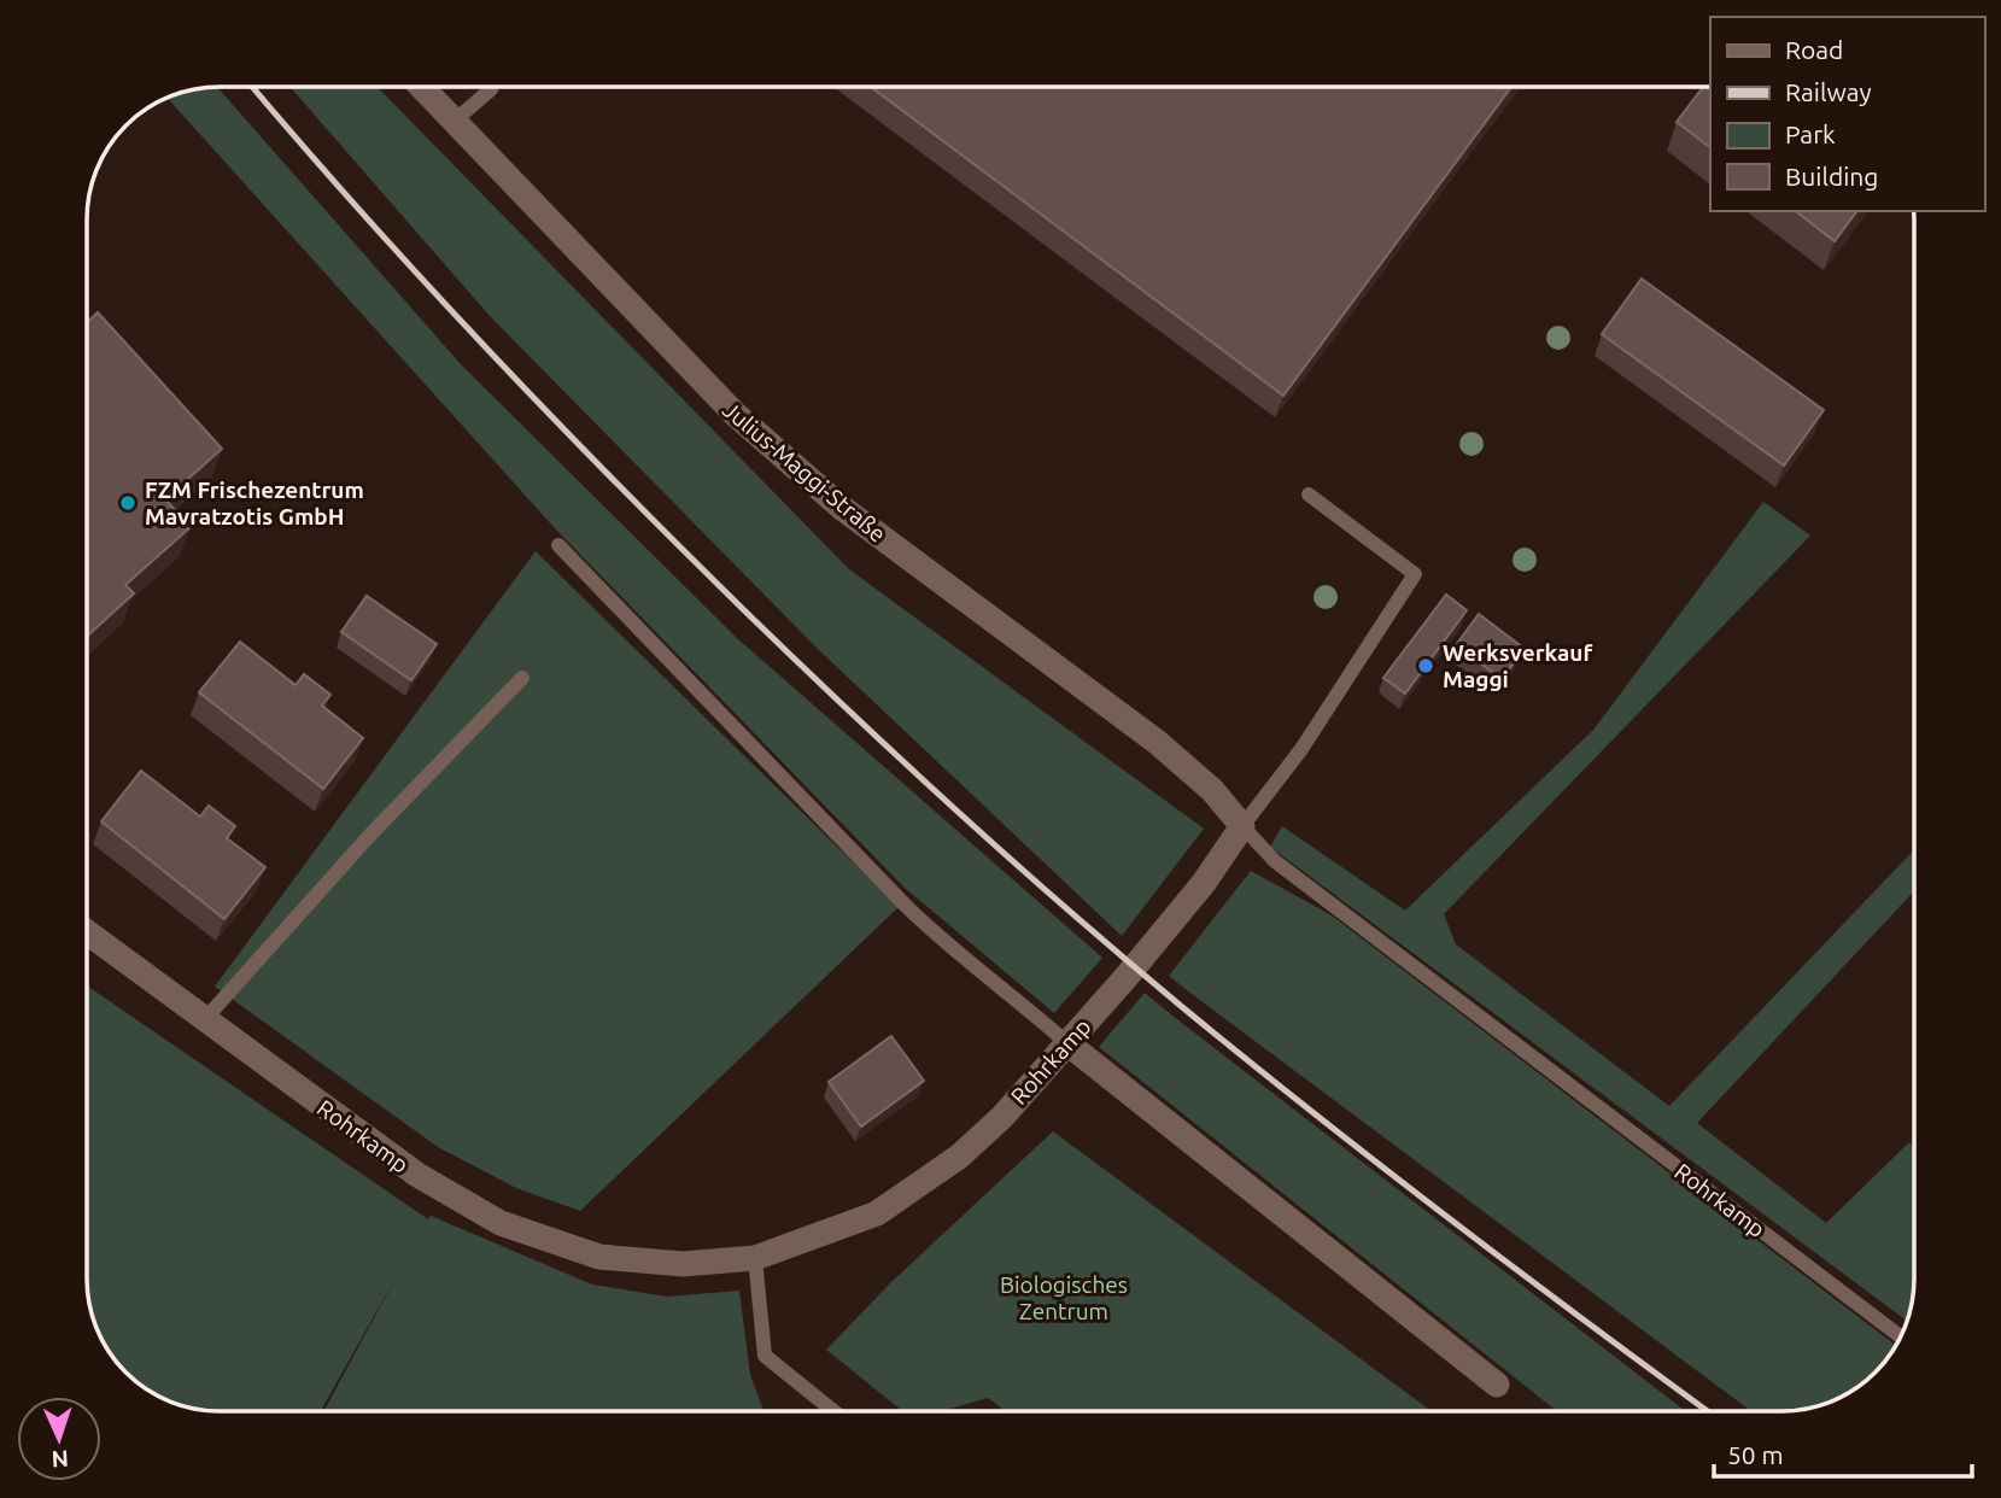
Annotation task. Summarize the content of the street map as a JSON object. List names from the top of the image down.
{
  "streets": {
    "street": ["Julius-Maggi-Straße", "Rohrkamp"]
  },
  "crossings": [
    ["Julius-Maggi-Straße", "Rohrkamp"]
  ],
  "parks": ["Biologisches Zentrum"],
  "places": ["FZM Frischezentrum Mavratzotis GmbH", "Werksverkauf Maggi"],
  "legend": [
    "Road",
    "Railway",
    "Park",
    "Building"
  ],
  "scale_bar": "50 m",
  "north": "bottom"
}
